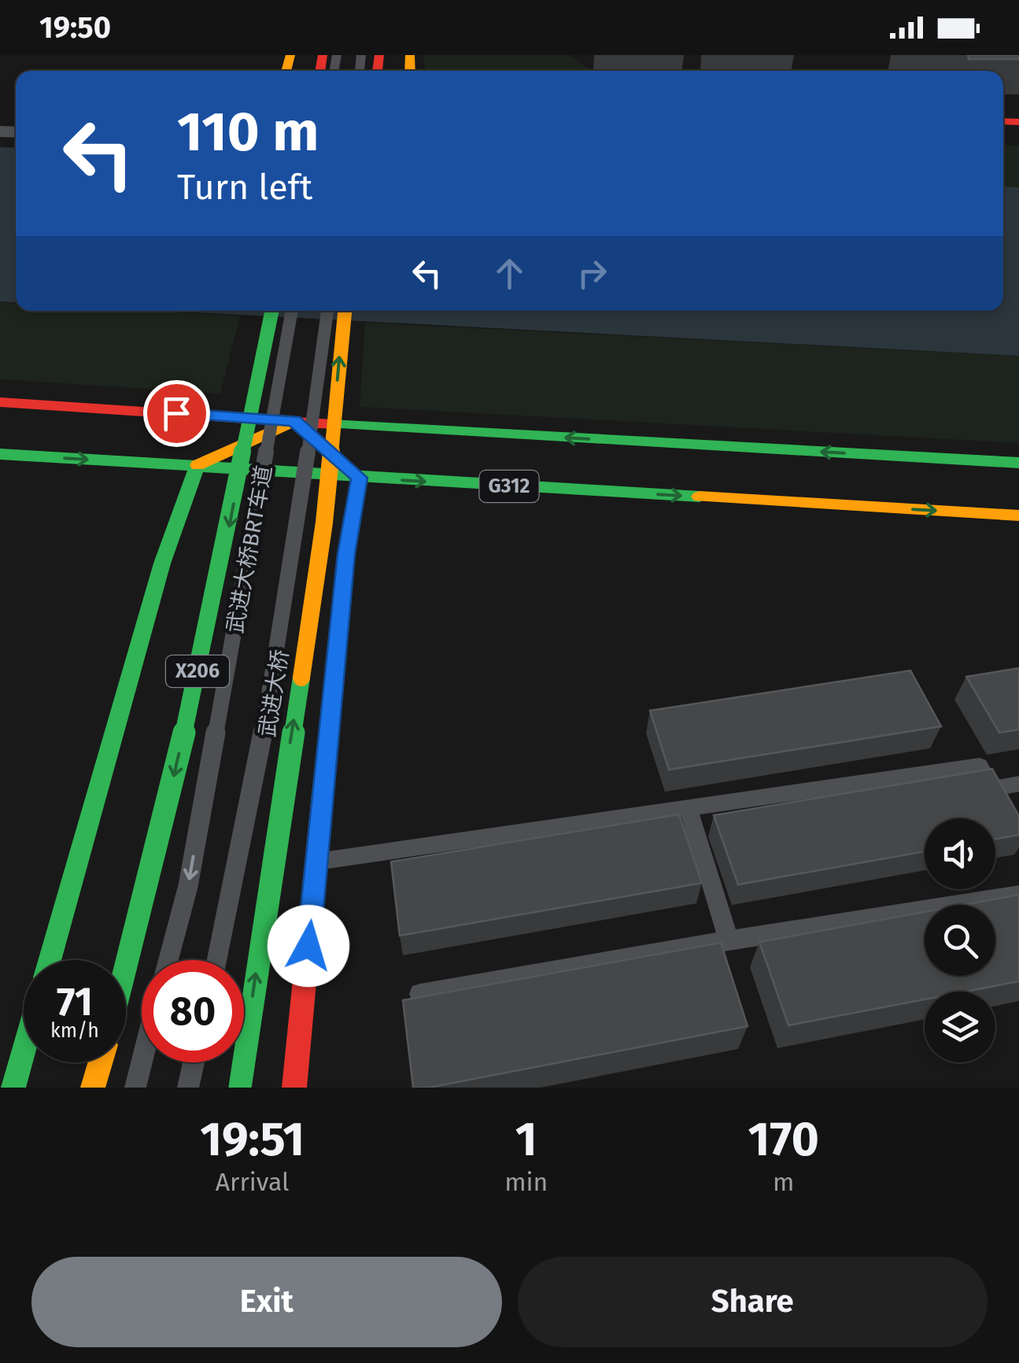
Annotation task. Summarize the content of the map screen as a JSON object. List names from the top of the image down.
{
  "streets": {
    "main road": ["G312", "X206", "武进大桥"],
    "lane": ["武进大桥BRT车道"]
  },
  "page": {
    "status": "19:50",
    "turn": ["110 m", "Turn left"],
    "speed": "71 km/h",
    "limit": "80",
    "eta": [
      "19:51",
      "Arrival",
      "1",
      "min",
      "170",
      "m"
    ],
    "buttons": ["Exit", "Share"]
  }
}
